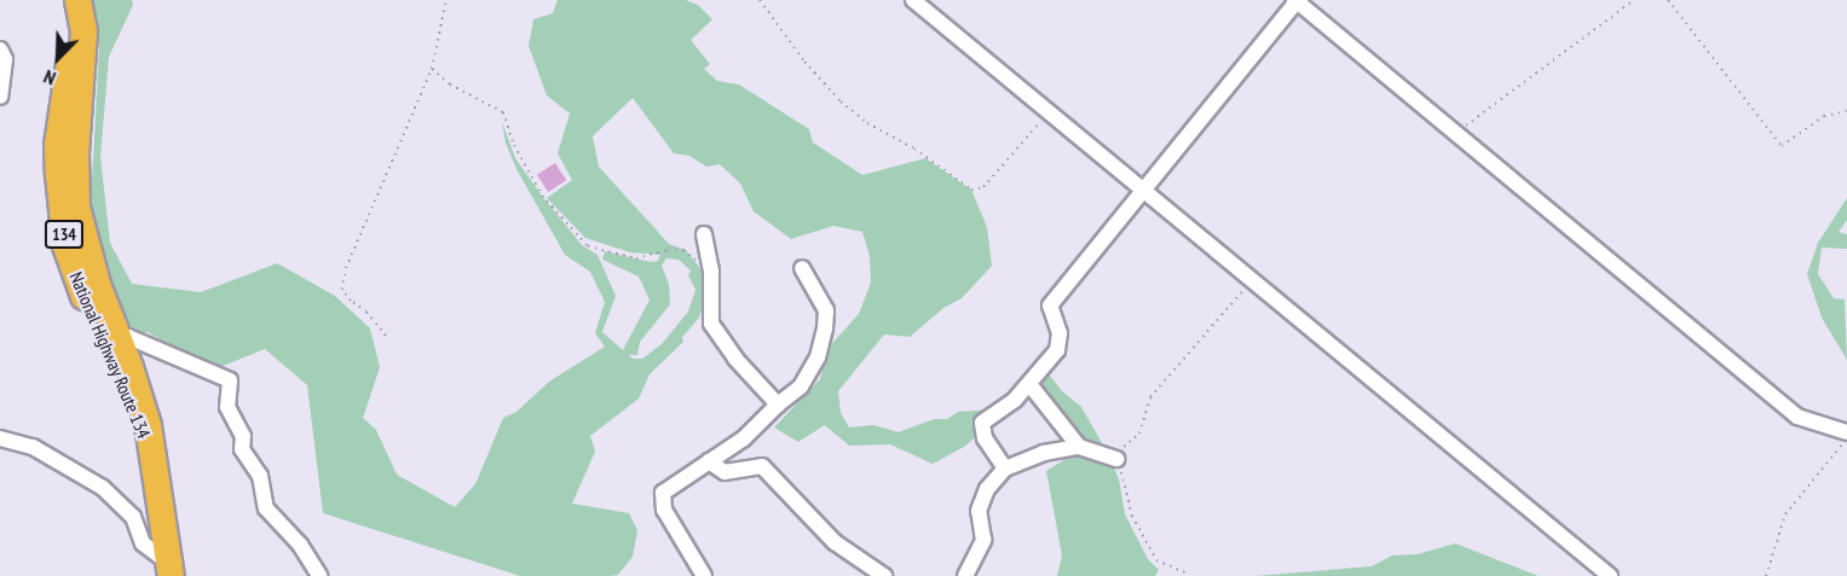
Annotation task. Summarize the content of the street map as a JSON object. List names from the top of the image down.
{
  "streets": {
    "highway": ["134", "National Highway Route 134"]
  },
  "north": "bottom left"
}
